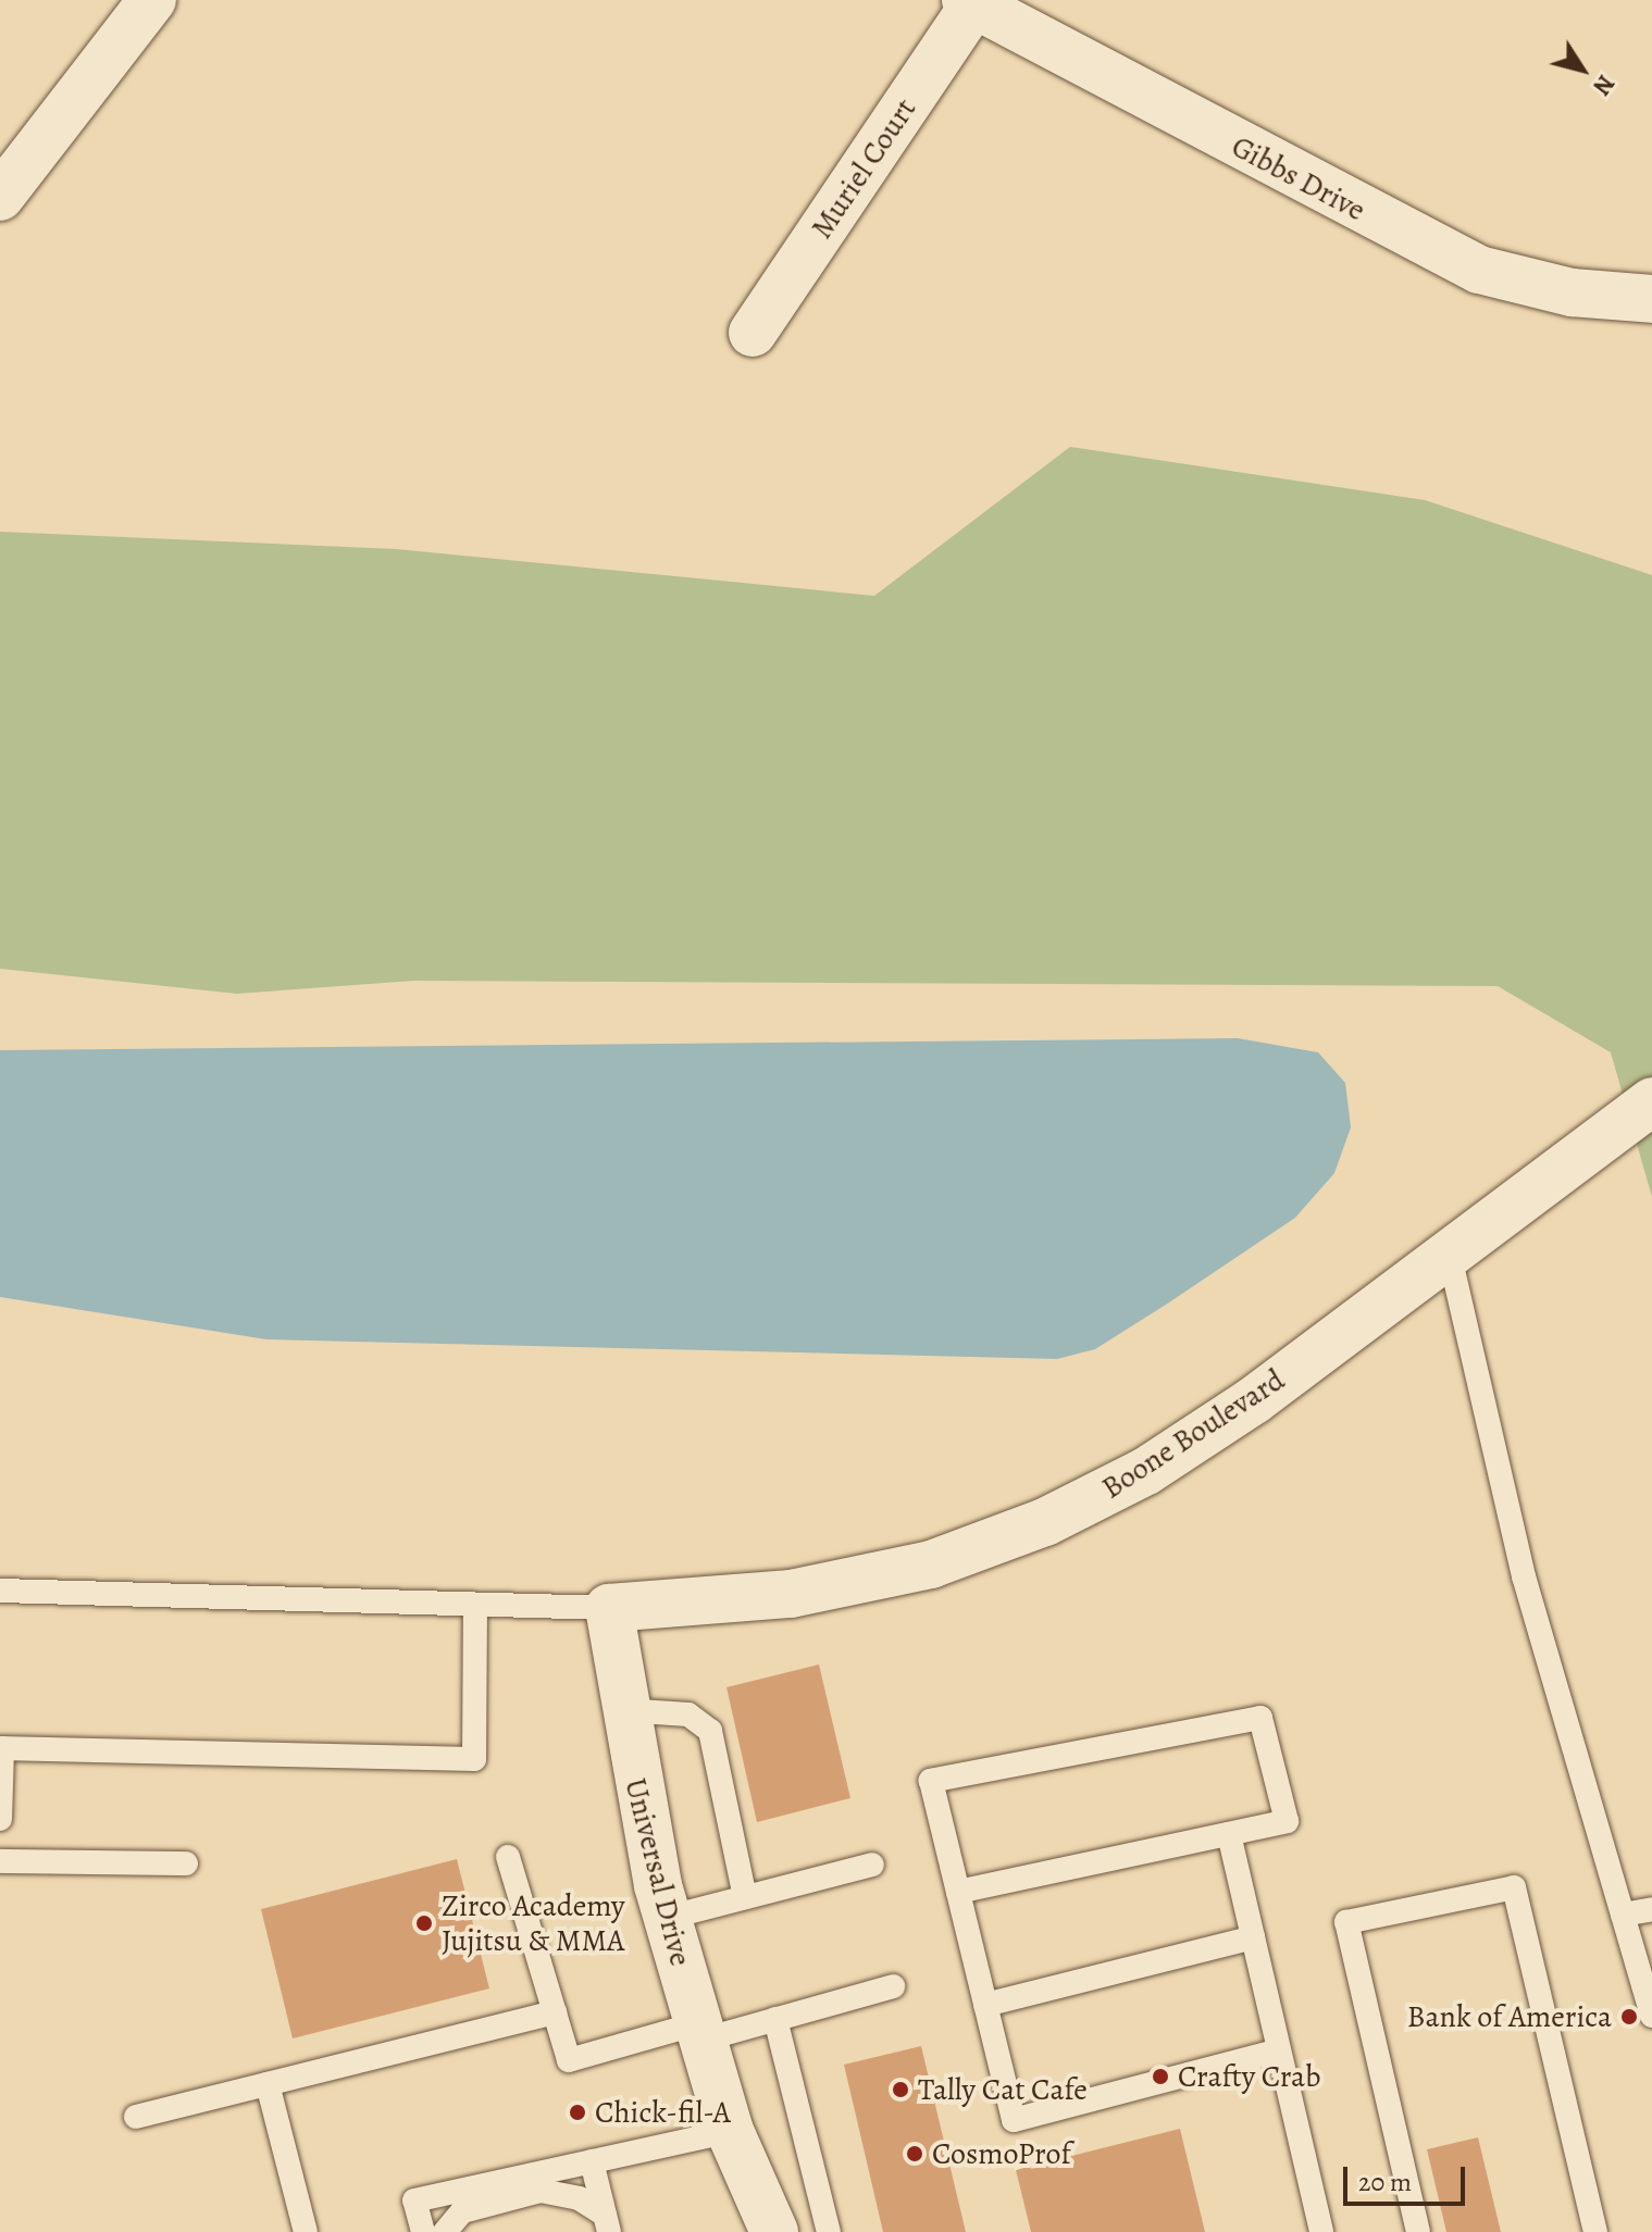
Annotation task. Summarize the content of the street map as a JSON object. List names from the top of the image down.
{
  "streets": {
    "street": [
      "Muriel Court",
      "Gibbs Drive",
      "Boone Boulevard",
      "Universal Drive"
    ]
  },
  "crossings": [
    ["Muriel Court", "Gibbs Drive"],
    ["Boone Boulevard", "Universal Drive"]
  ],
  "places": [
    "Zirco Academy Jujitsu & MMA",
    "Bank of America",
    "Crafty Crab",
    "Tally Cat Cafe",
    "Chick-fil-A",
    "CosmoProf"
  ],
  "scale_bar": "20 m",
  "north": "bottom right"
}
